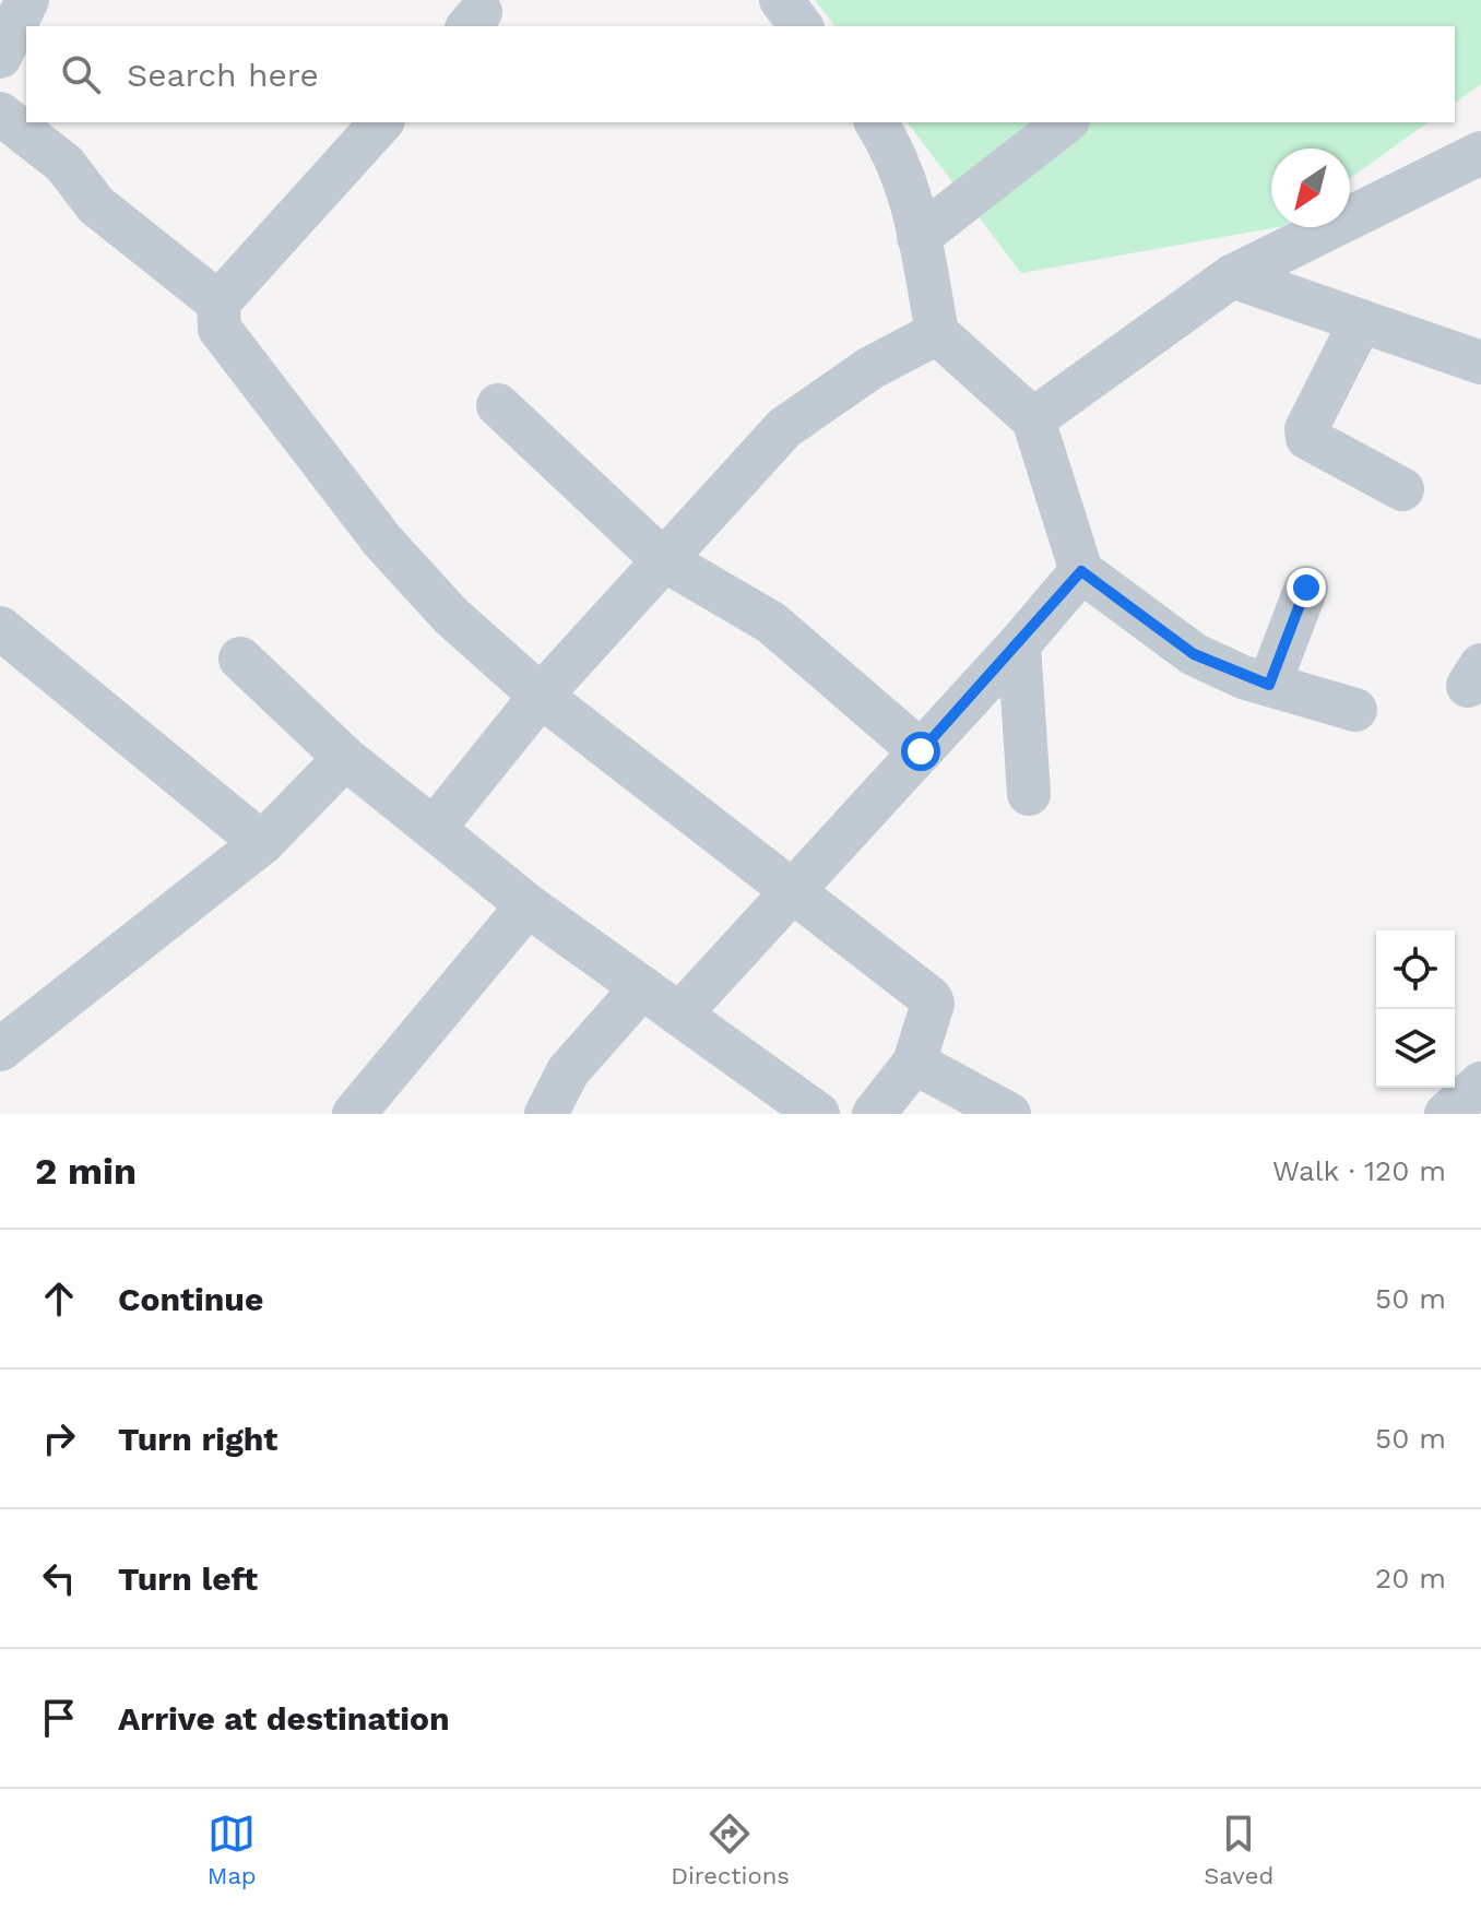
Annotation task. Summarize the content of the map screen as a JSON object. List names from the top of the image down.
{
  "north": "bottom left",
  "page": {
    "search": "Search here",
    "heading": ["2 min", "Walk · 120 m"],
    "list": [
      ["Continue", "50 m"],
      ["Turn right", "50 m"],
      ["Turn left", "20 m"],
      "Arrive at destination"
    ],
    "nav": ["Map", "Directions", "Saved"]
  }
}
